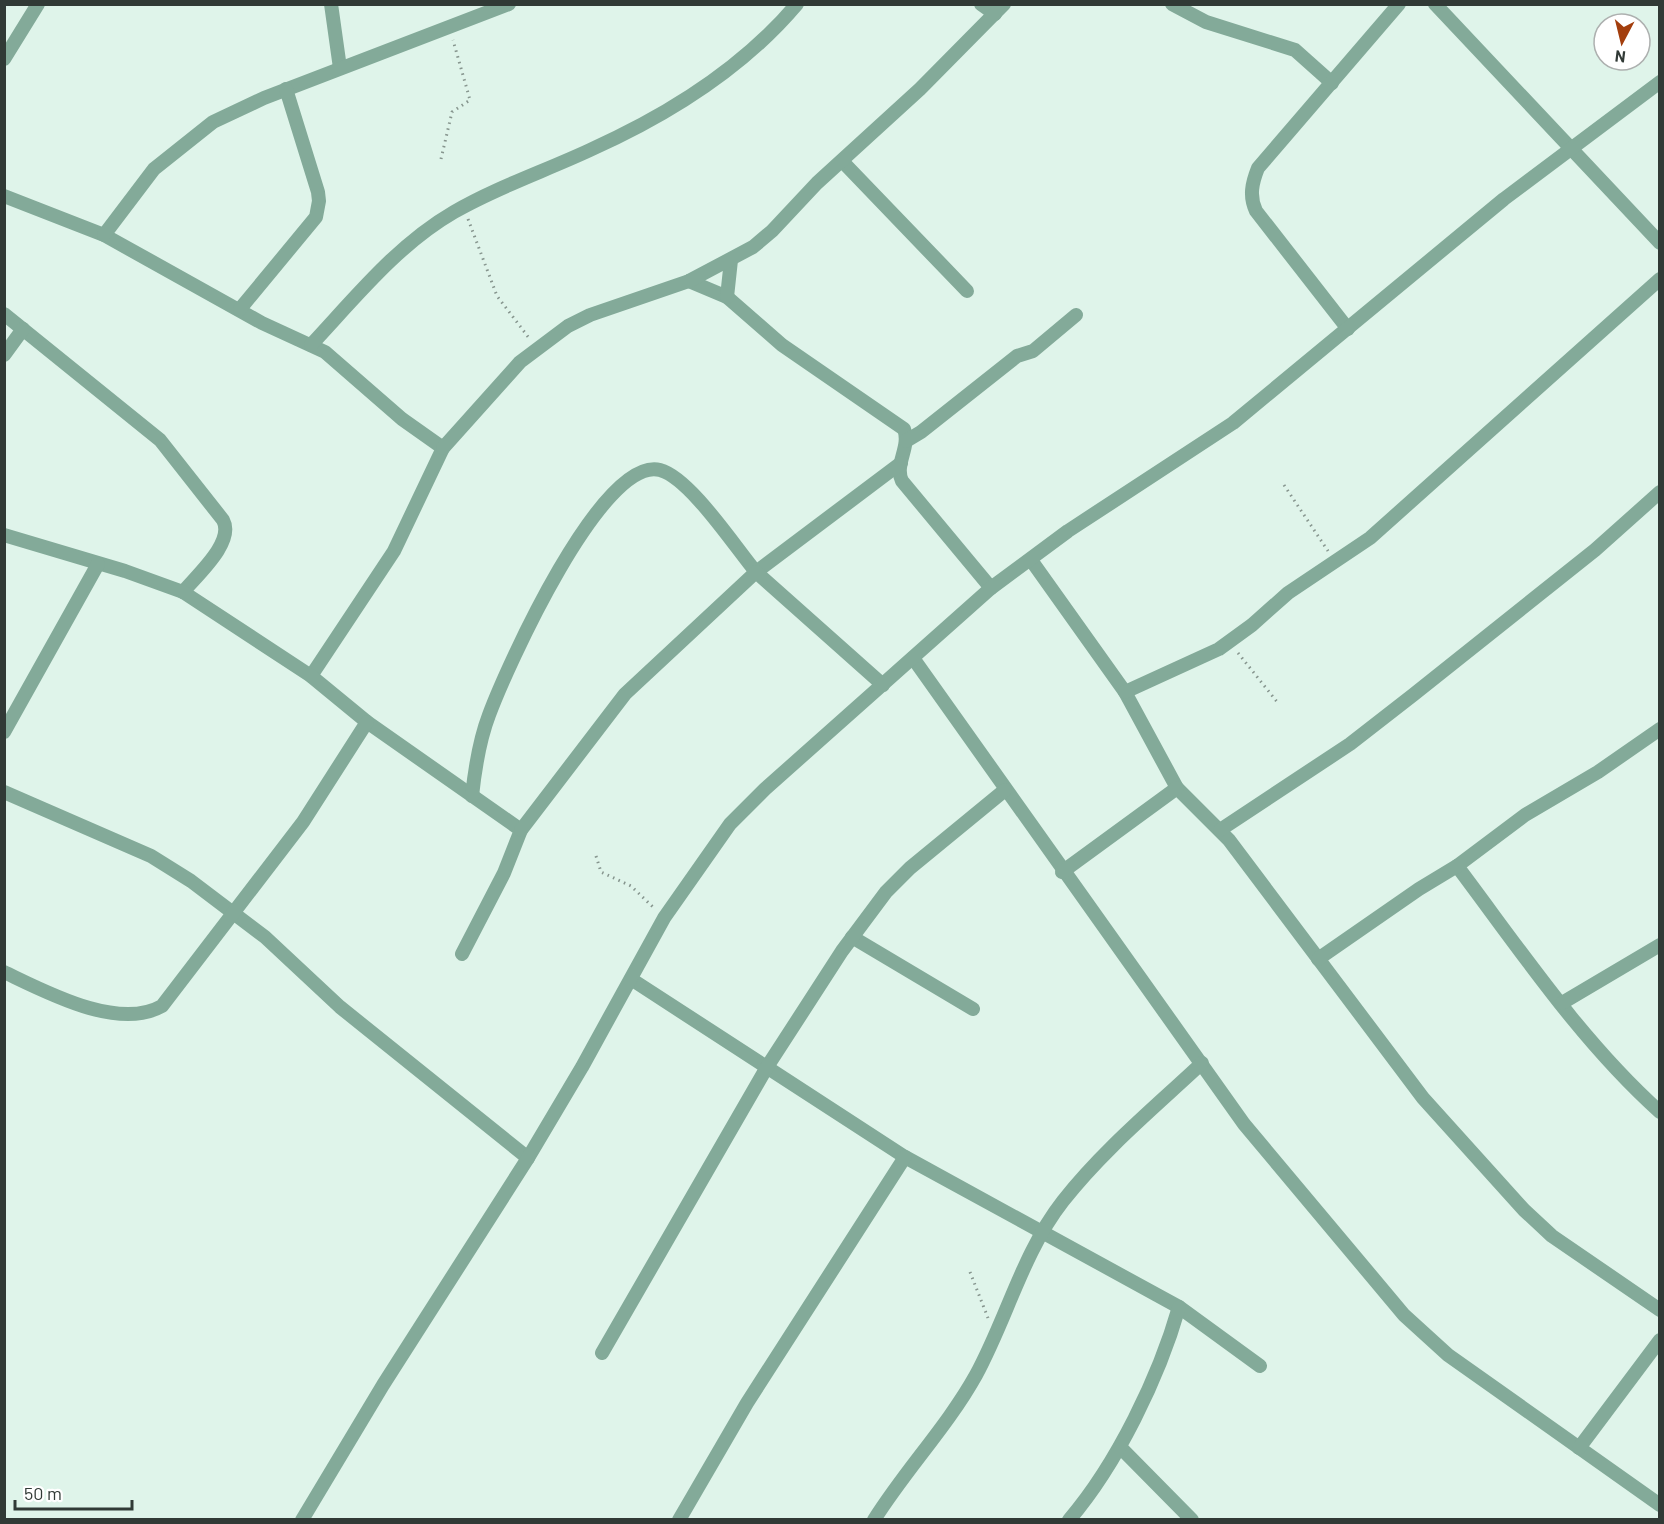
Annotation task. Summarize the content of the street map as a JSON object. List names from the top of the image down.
{
  "scale_bar": "50 m",
  "north": "bottom"
}
